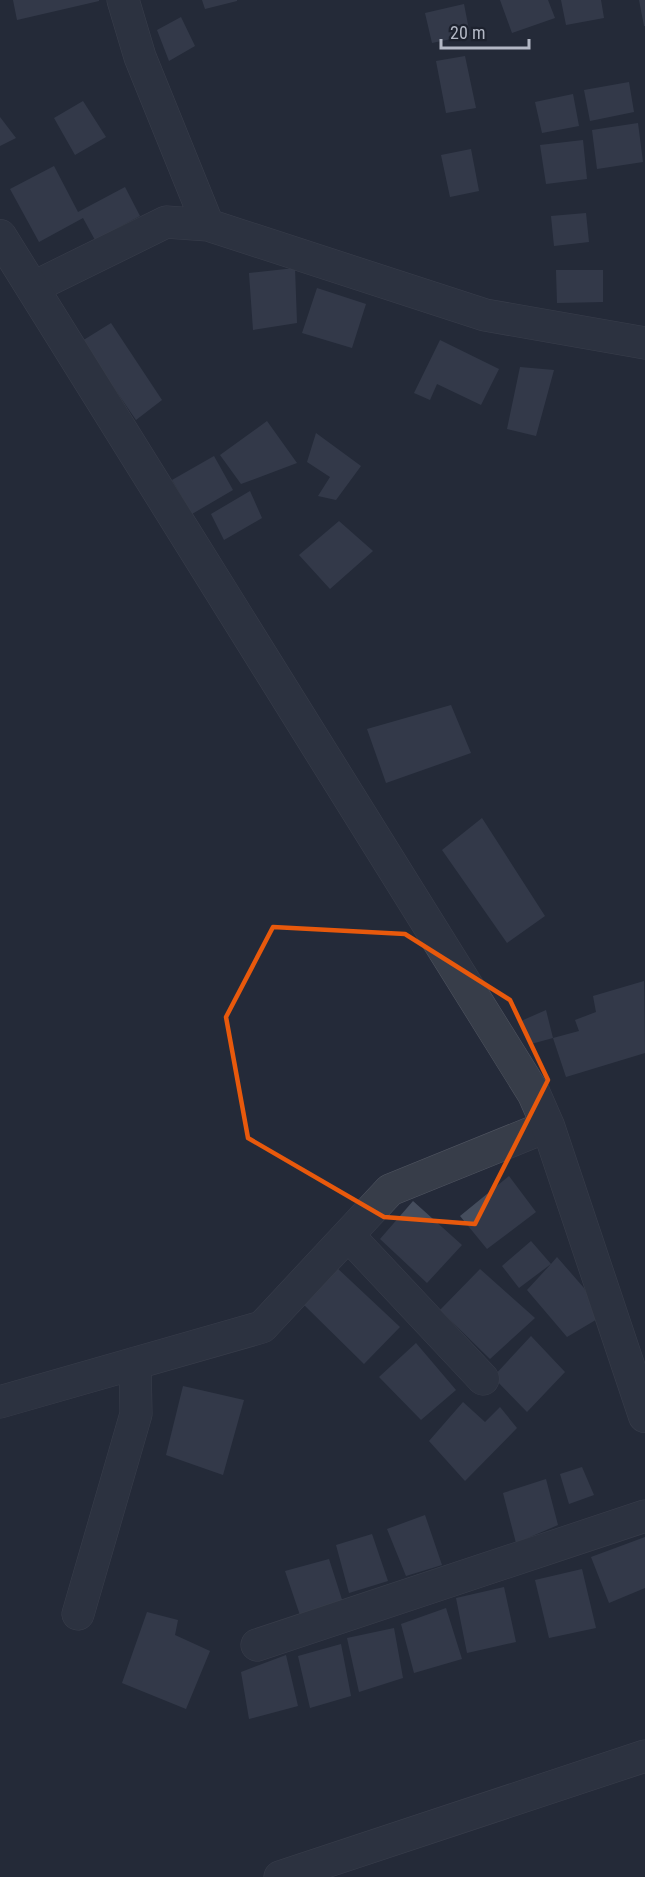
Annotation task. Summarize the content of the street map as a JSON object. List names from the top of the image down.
{
  "scale_bar": "20 m"
}
